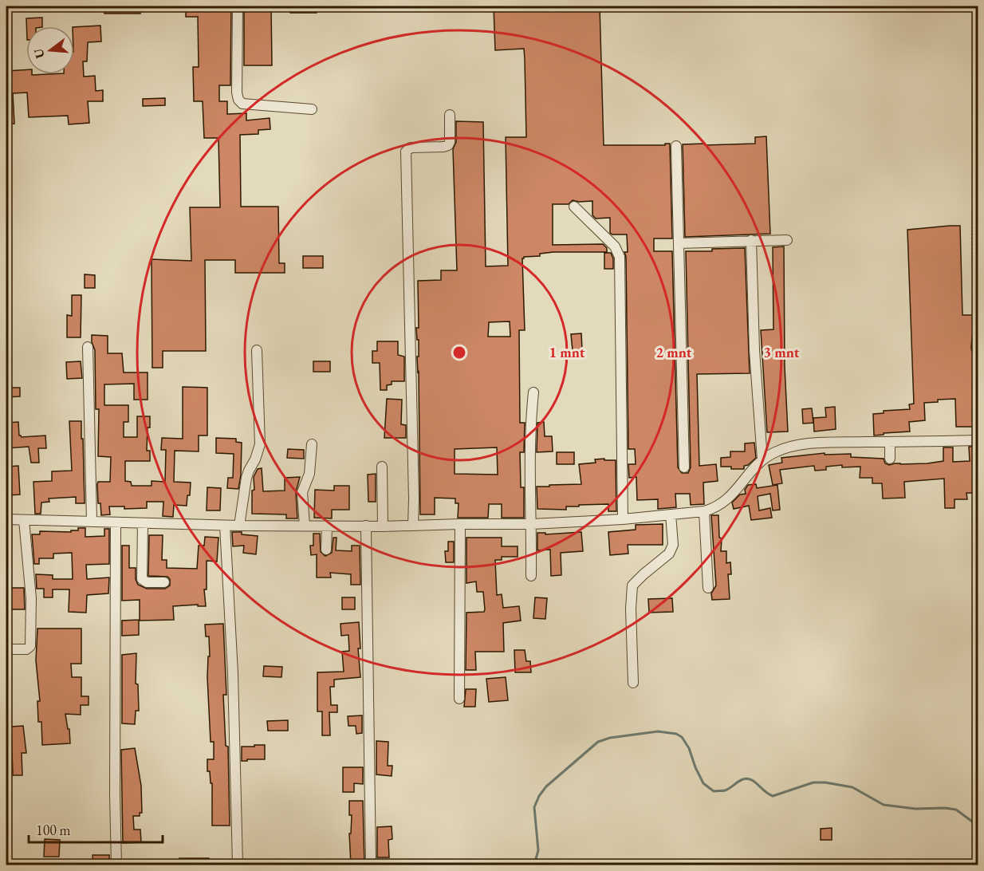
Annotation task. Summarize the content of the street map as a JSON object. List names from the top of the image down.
{
  "scale_bar": "100 m",
  "north": "left",
  "rings": ["1 mnt", "2 mnt", "3 mnt"]
}
